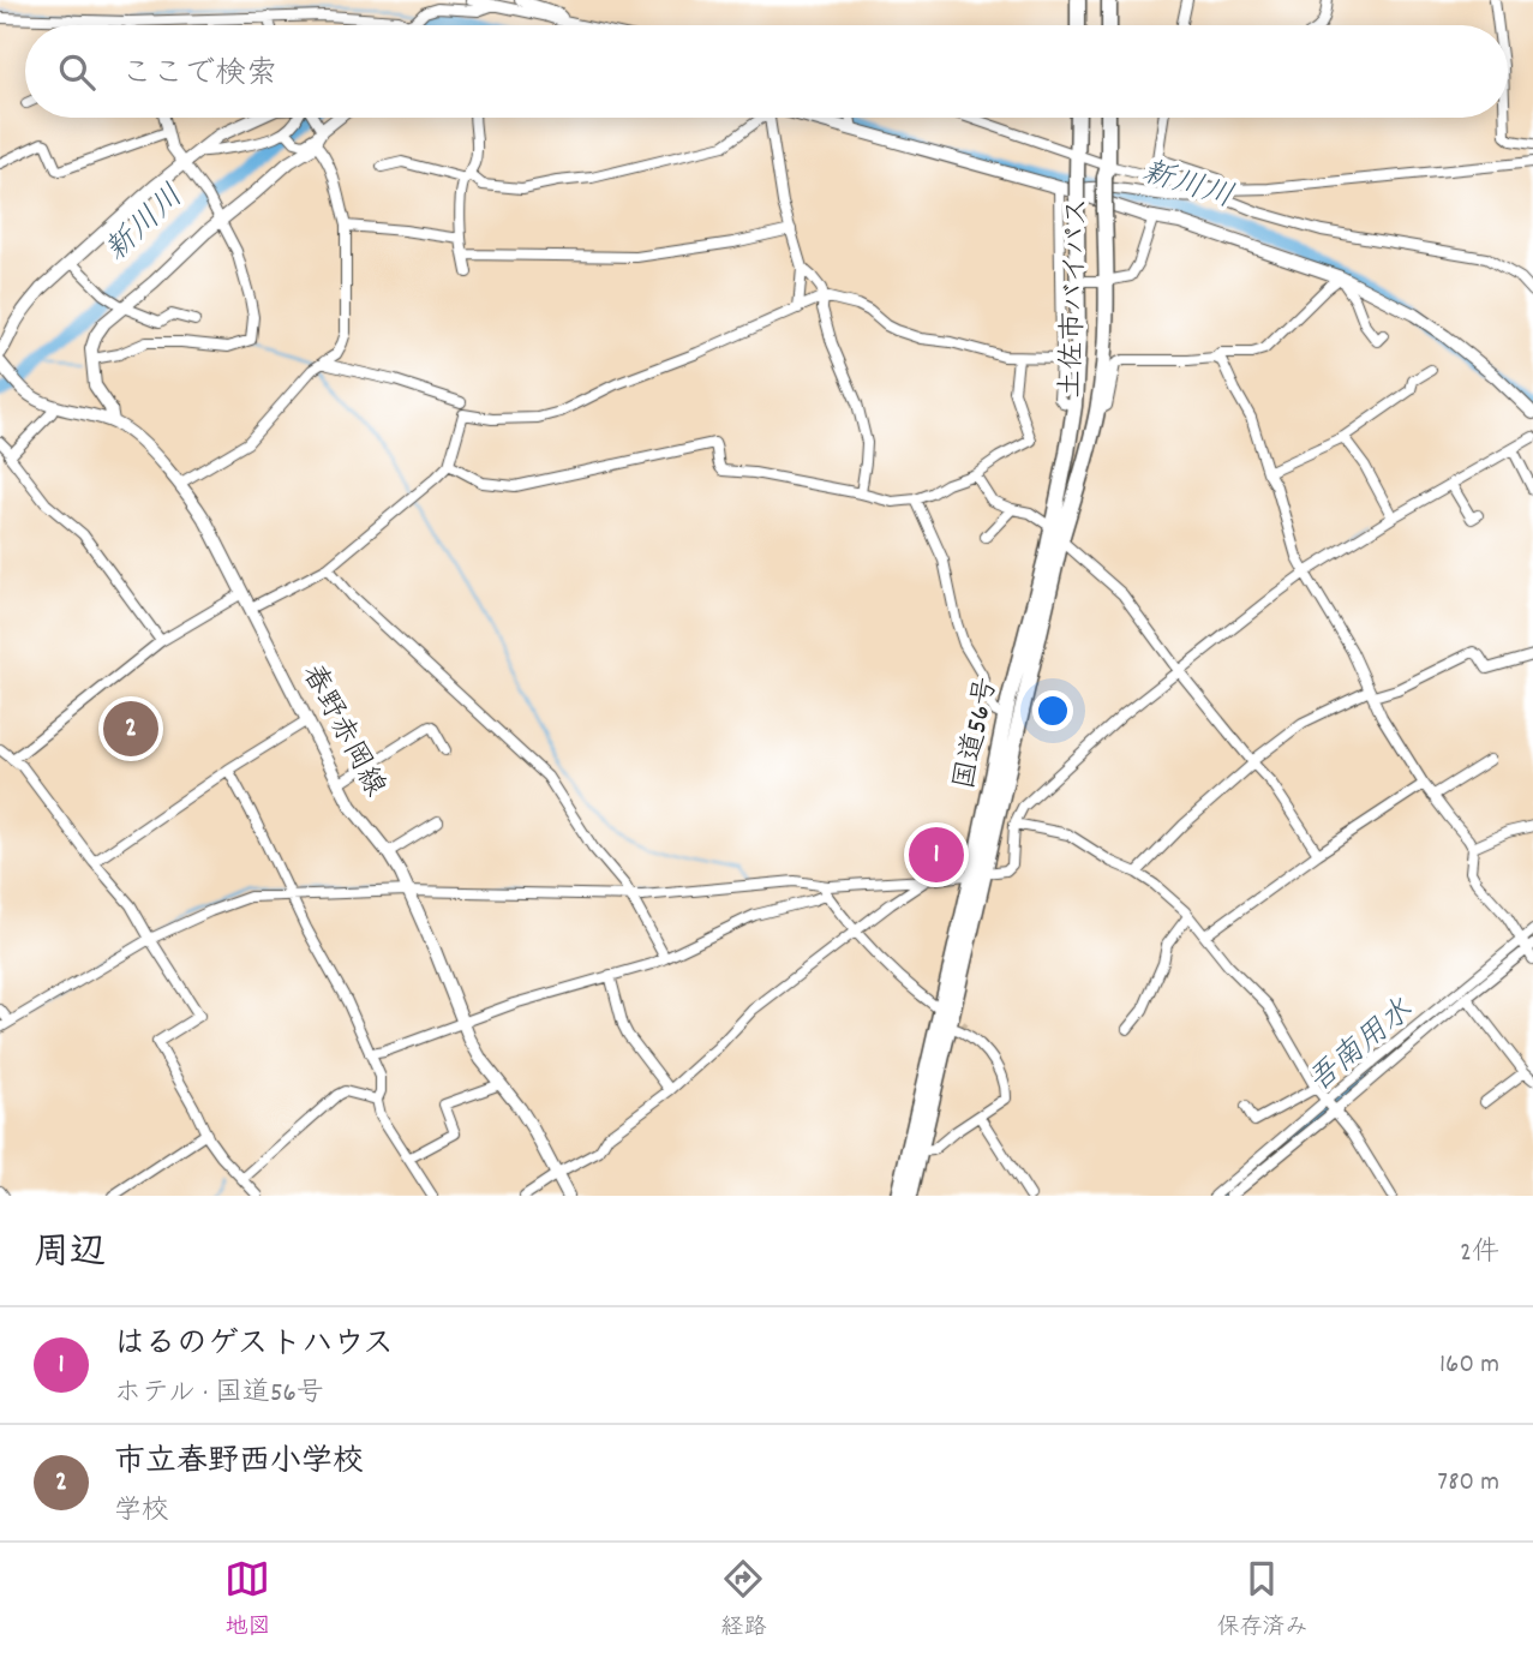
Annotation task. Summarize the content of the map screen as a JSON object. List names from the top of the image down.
{
  "streets": {
    "highway": ["土佐市バイパス", "国道56号"],
    "main road": ["春野赤岡線"]
  },
  "crossings": [
    ["土佐市バイパス", "国道56号"]
  ],
  "water": ["新川川", "吾南用水"],
  "page": {
    "search": "ここで検索",
    "pins": ["2", "1"],
    "heading": ["周辺", "2件"],
    "list": [
      {
        "mark": "1",
        "name": "はるのゲストハウス",
        "note": "ホテル · 国道56号",
        "value": "160 m"
      },
      {
        "mark": "2",
        "name": "市立春野西小学校",
        "note": "学校",
        "value": "780 m"
      }
    ],
    "nav": ["地図", "経路", "保存済み"]
  }
}
